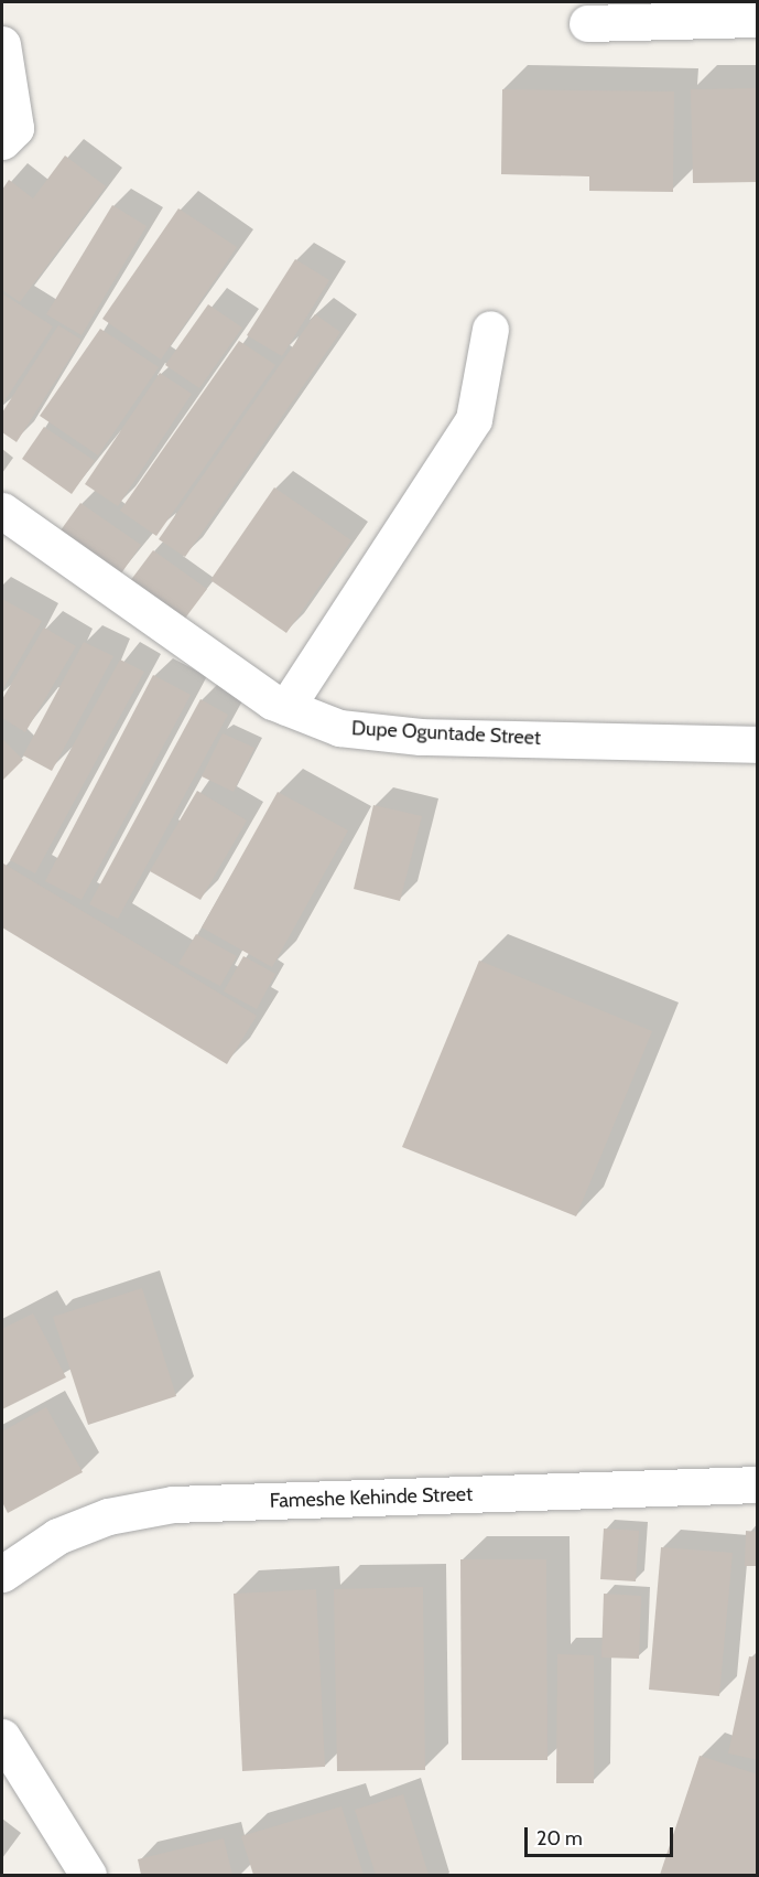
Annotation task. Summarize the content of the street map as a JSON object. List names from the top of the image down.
{
  "streets": {
    "street": ["Dupe Oguntade Street", "Fameshe Kehinde Street"]
  },
  "scale_bar": "20 m"
}
